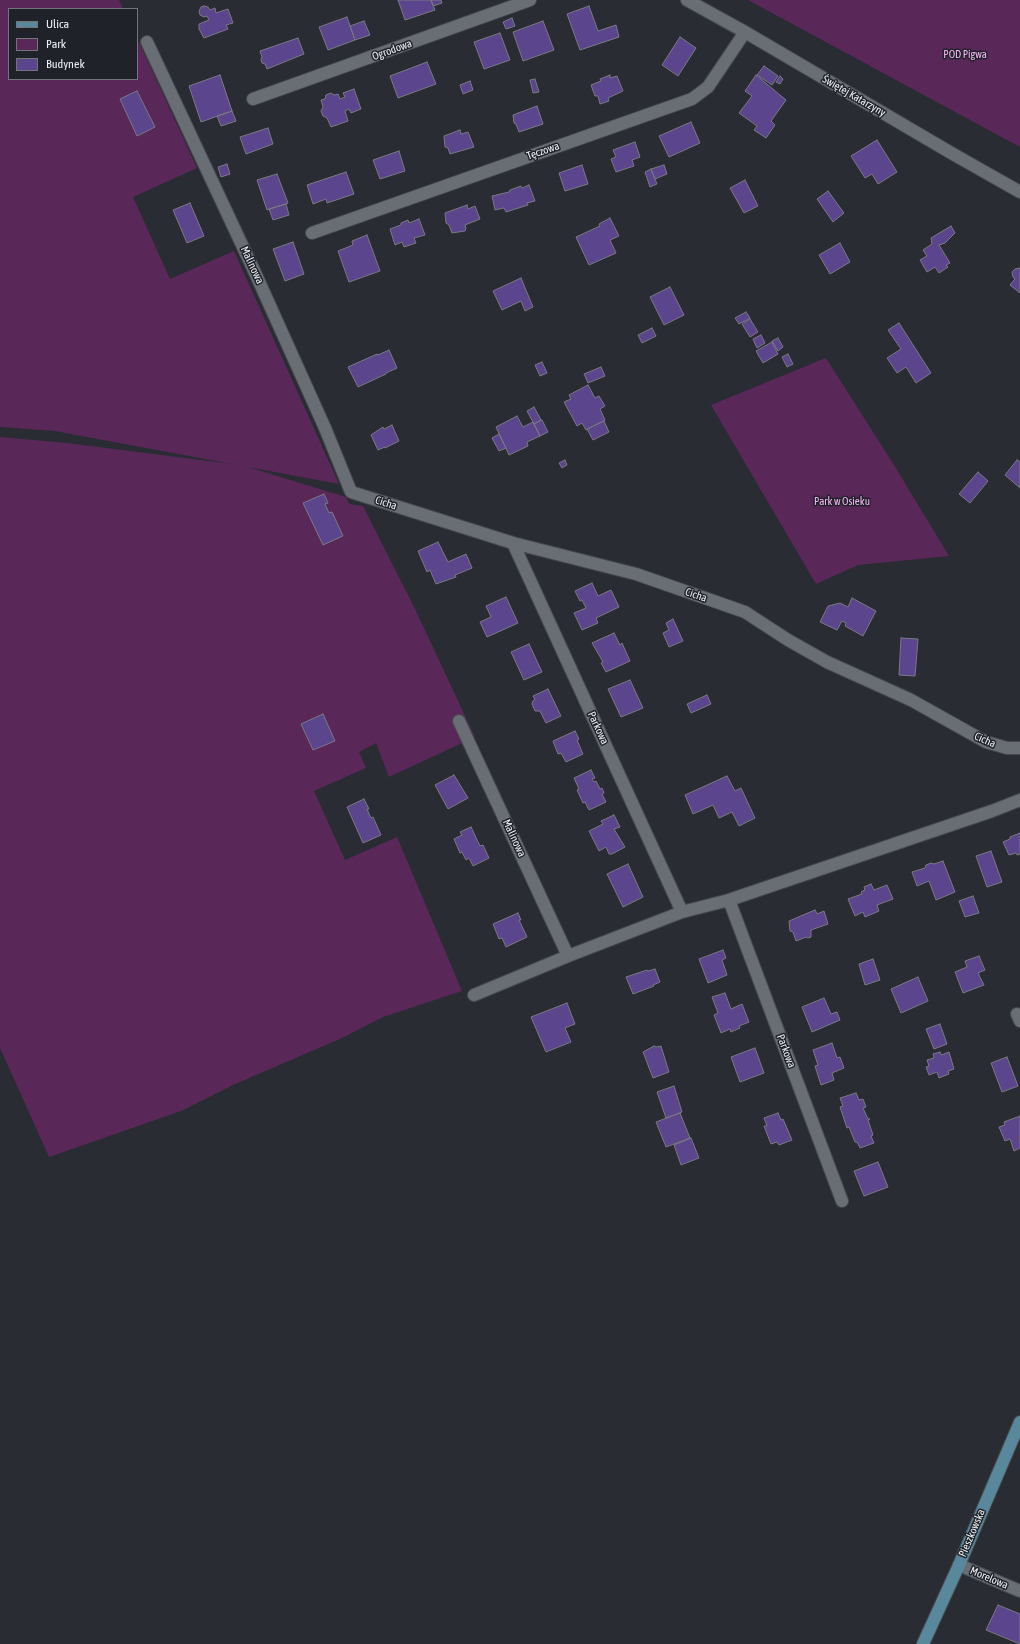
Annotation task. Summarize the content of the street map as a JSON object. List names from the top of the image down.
{
  "streets": {
    "street": [
      "Ogrodowa",
      "Świętej Katarzyny",
      "Tęczowa",
      "Malinowa",
      "Cicha",
      "Parkowa",
      "Pieszkowska",
      "Morelowa"
    ]
  },
  "crossings": [
    ["Świętej Katarzyny", "Tęczowa"],
    ["Malinowa", "Cicha"],
    ["Cicha", "Parkowa"],
    ["Pieszkowska", "Morelowa"]
  ],
  "parks": ["POD Pigwa", "Park w Osieku"],
  "legend": ["Ulica", "Park", "Budynek"]
}
